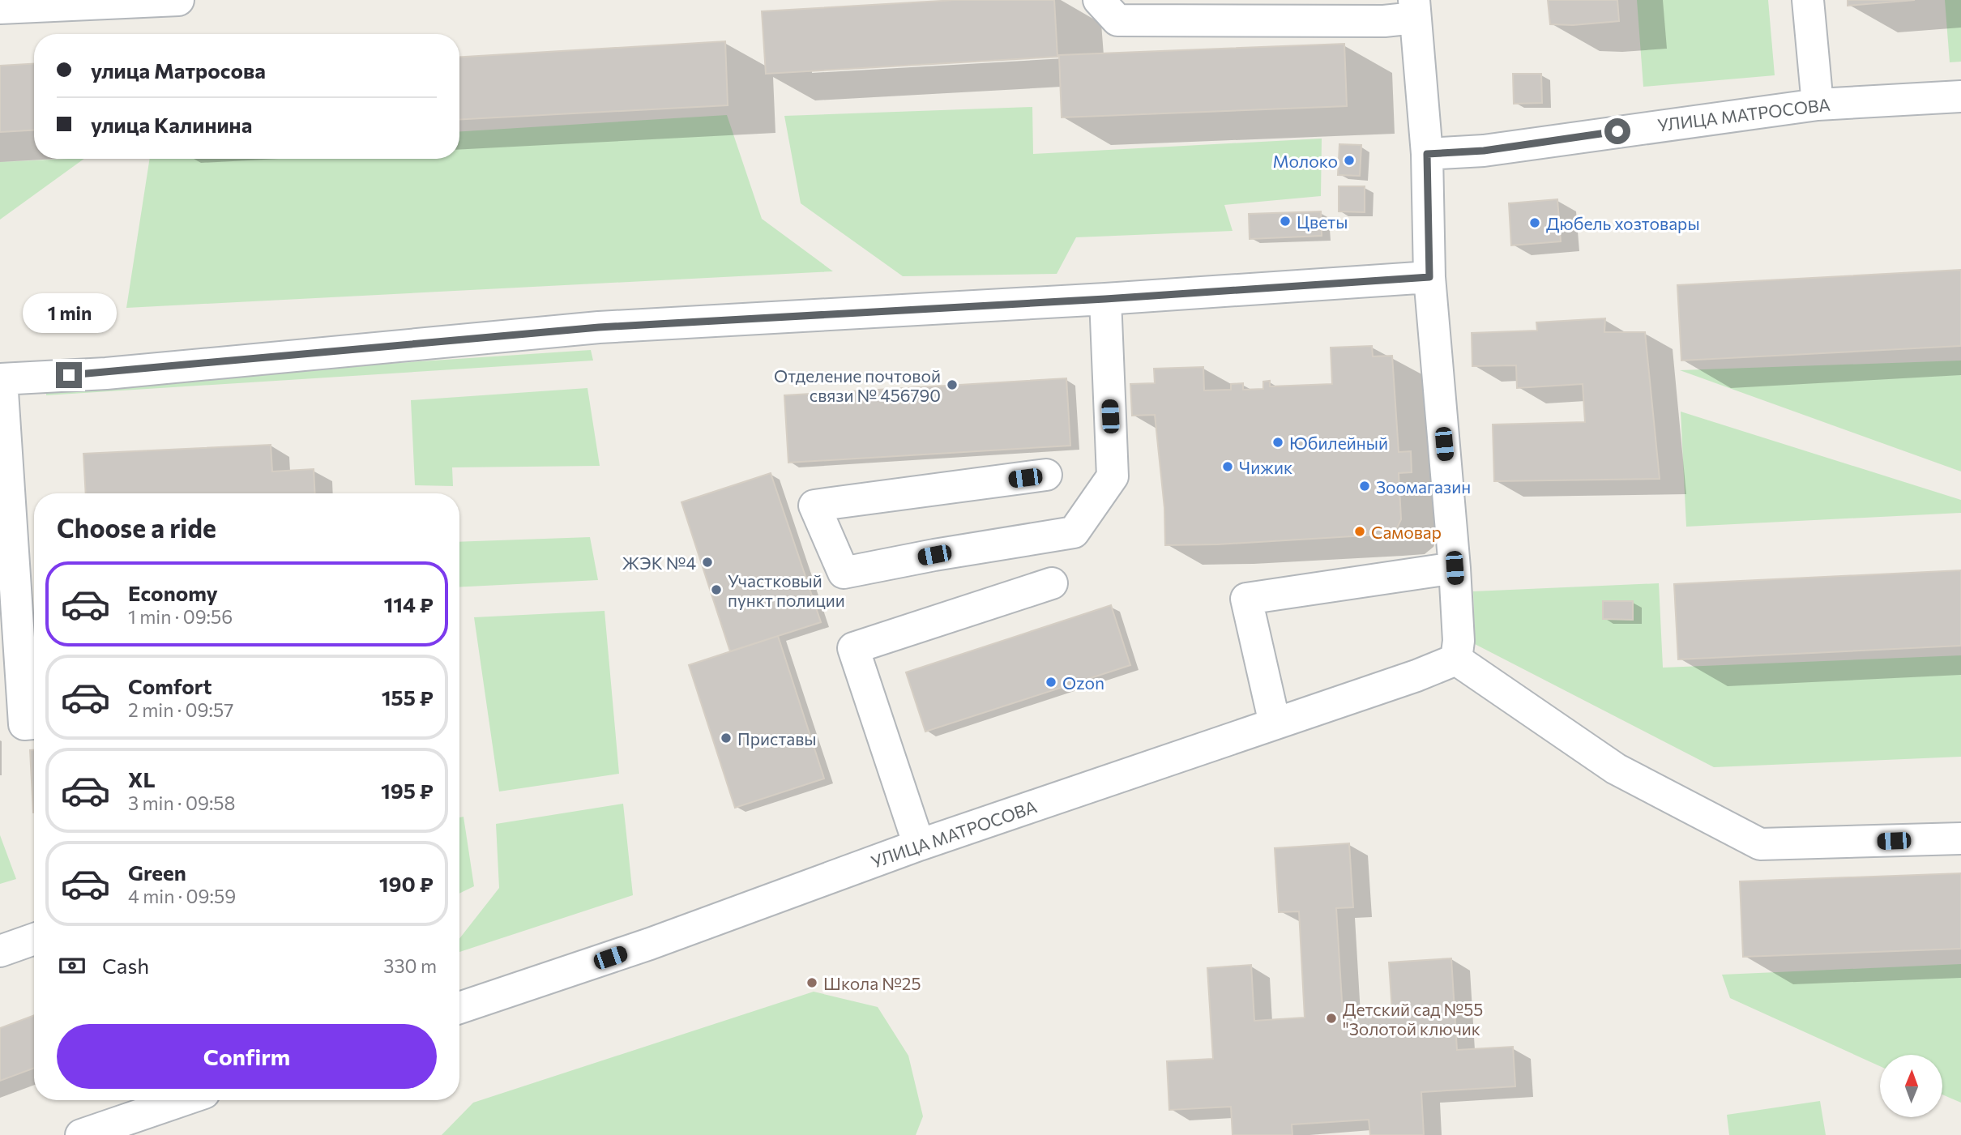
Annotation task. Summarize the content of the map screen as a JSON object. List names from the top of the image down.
{
  "streets": {
    "street": ["УЛИЦА МАТРОСОВА"]
  },
  "places": [
    "Молоко",
    "Цветы",
    "Дюбель хозтовары",
    "Отделение почтовой связи № 456790",
    "Юбилейный",
    "Чижик",
    "Зоомагазин",
    "Самовар",
    "ЖЭК №4",
    "Участковый пункт полиции",
    "Ozon",
    "Приставы",
    "Школа №25",
    "Детский сад №55 \"Золотой ключик"
  ],
  "north": "top",
  "page": {
    "banner": ["улица Матросова", "улица Калинина"],
    "bubble": "1 min",
    "heading": "Choose a ride",
    "list": [
      {
        "name": "Economy",
        "note": "1 min · 09:56",
        "value": "114 ₽"
      },
      {
        "name": "Comfort",
        "note": "2 min · 09:57",
        "value": "155 ₽"
      },
      {
        "name": "XL",
        "note": "3 min · 09:58",
        "value": "195 ₽"
      },
      {
        "name": "Green",
        "note": "4 min · 09:59",
        "value": "190 ₽"
      }
    ],
    "pay": ["Cash", "330 m"],
    "buttons": "Confirm"
  }
}
